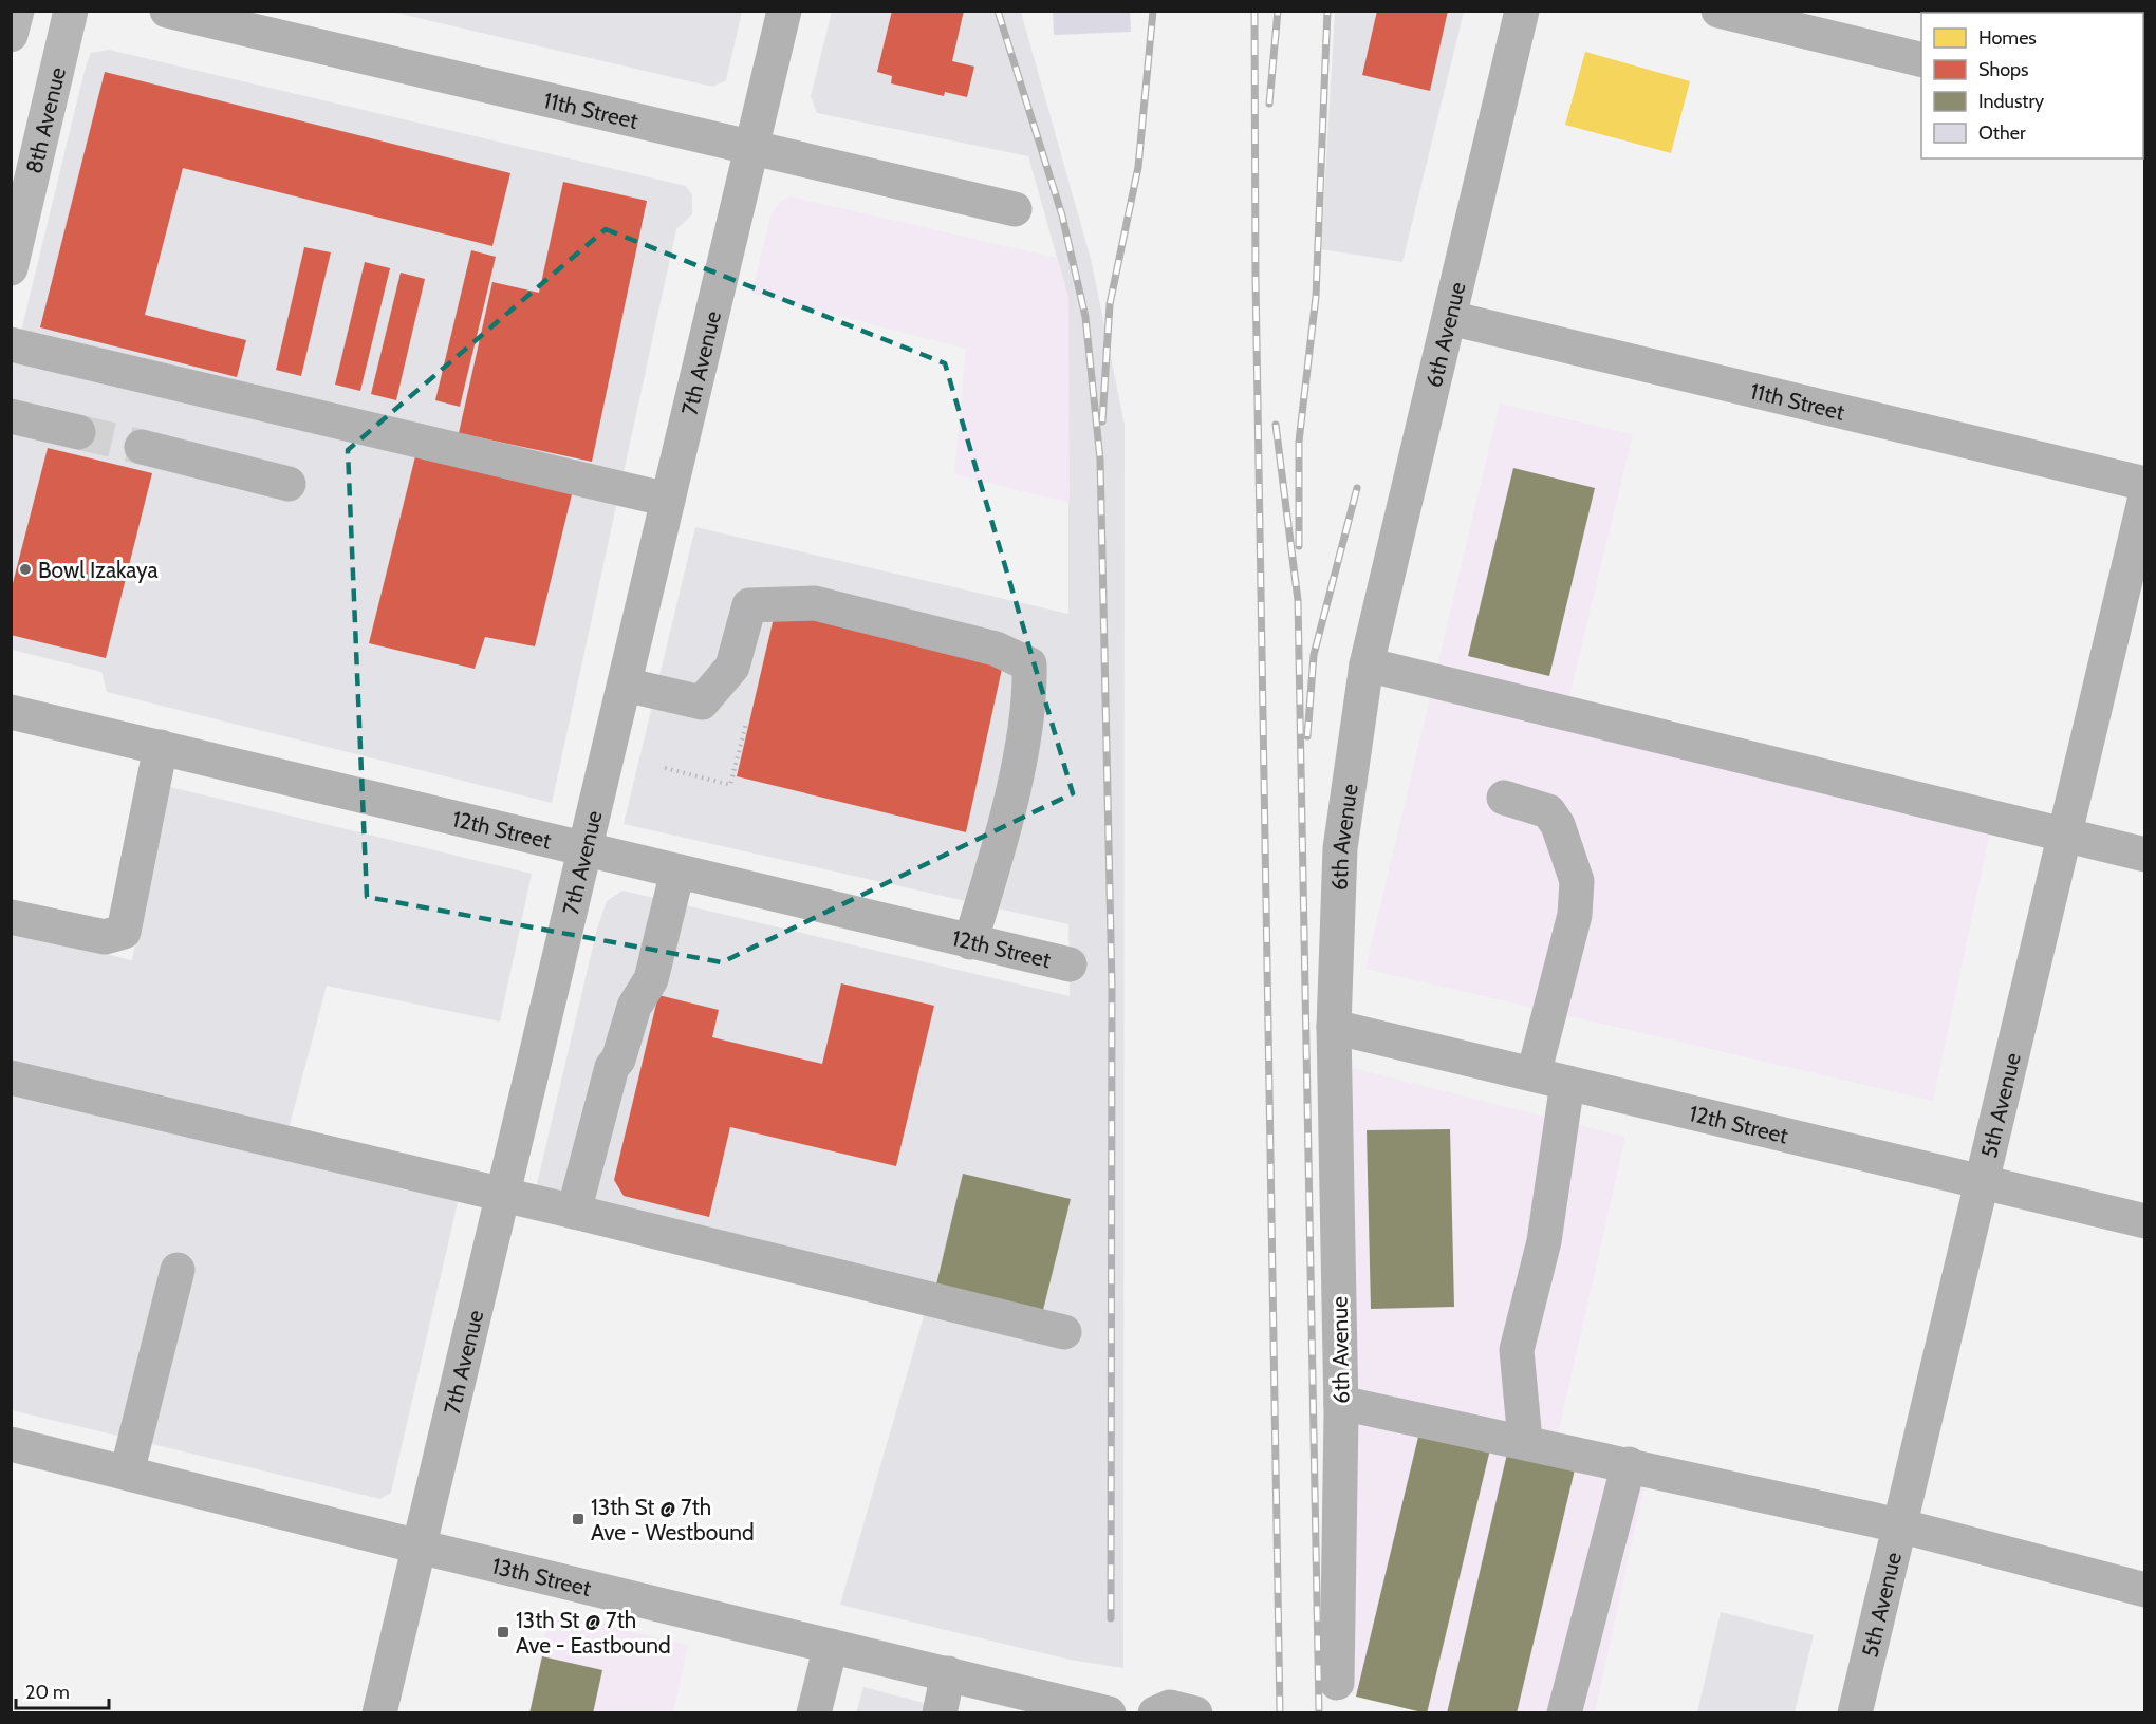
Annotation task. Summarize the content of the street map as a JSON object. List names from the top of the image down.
{
  "streets": {
    "main road": ["8th Avenue"],
    "street": [
      "11th Street",
      "6th Avenue",
      "7th Avenue",
      "12th Street",
      "5th Avenue",
      "13th Street"
    ]
  },
  "crossings": [
    ["11th Street", "6th Avenue"],
    ["11th Street", "7th Avenue"],
    ["6th Avenue", "12th Street"],
    ["7th Avenue", "12th Street"],
    ["7th Avenue", "13th Street"],
    ["12th Street", "5th Avenue"]
  ],
  "places": {
    "other": ["Bowl Izakaya"],
    "transit": ["13th St @ 7th Ave - Westbound", "13th St @ 7th Ave - Eastbound"]
  },
  "legend": [
    "Homes",
    "Shops",
    "Industry",
    "Other"
  ],
  "scale_bar": "20 m"
}
